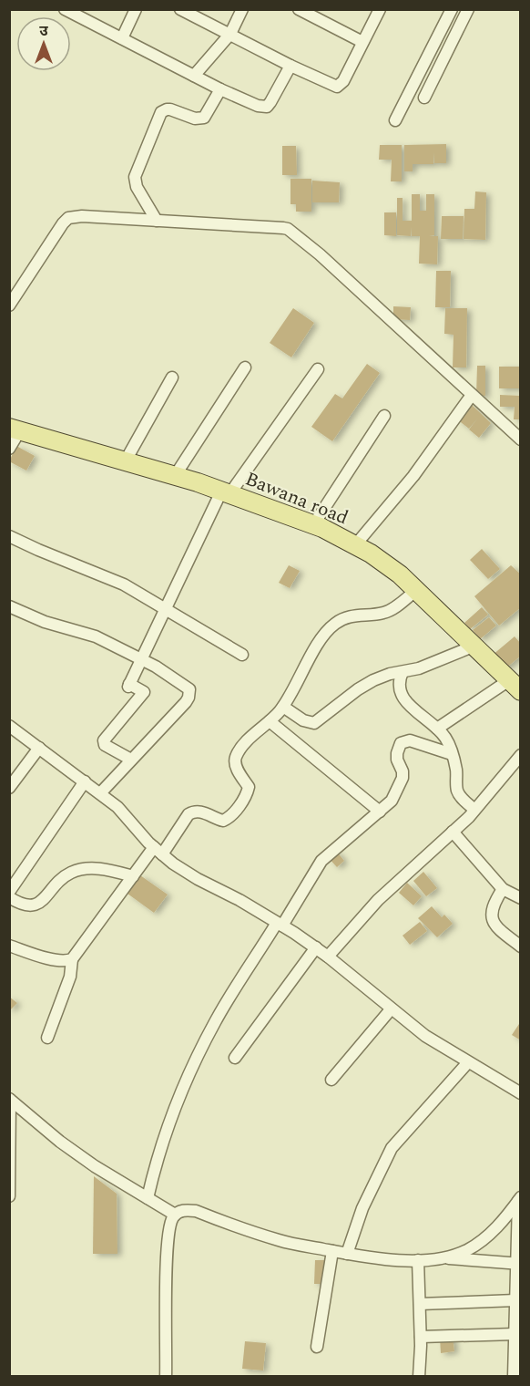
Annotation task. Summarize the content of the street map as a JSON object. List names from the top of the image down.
{
  "streets": {
    "main road": ["Bawana road"]
  },
  "north": "top"
}
